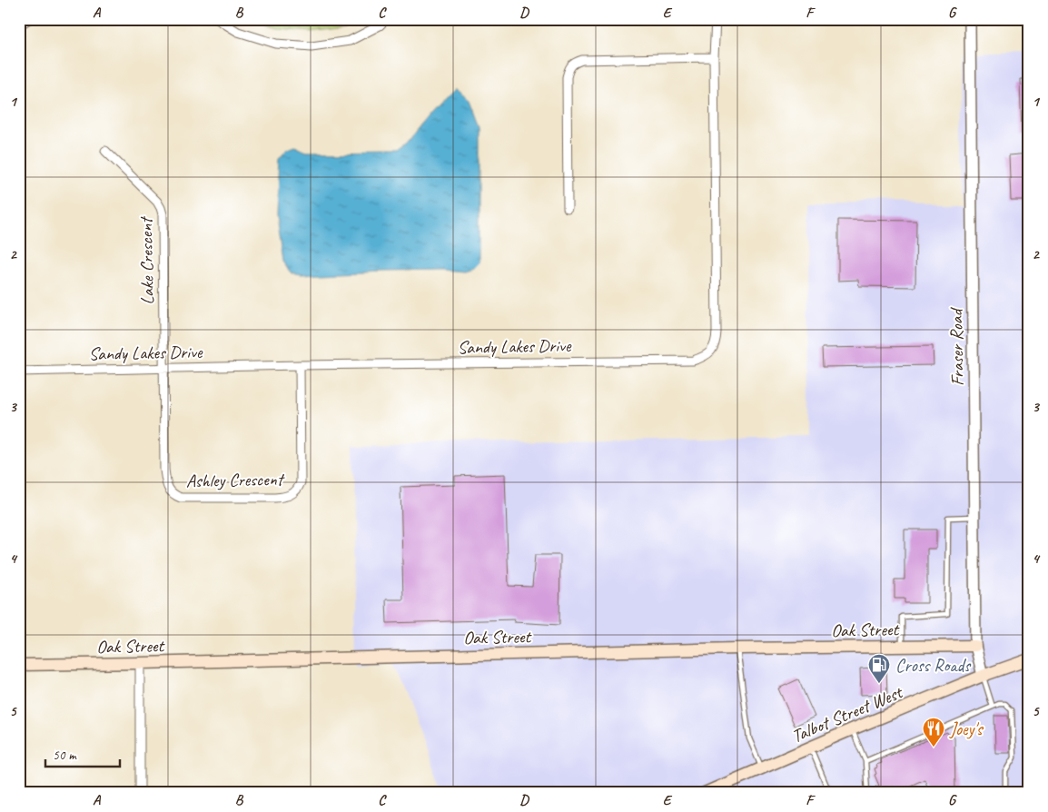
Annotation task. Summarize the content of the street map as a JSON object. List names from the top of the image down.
{
  "streets": {
    "main road": ["Oak Street", "Talbot Street West"],
    "street": [
      "Lake Crescent",
      "Sandy Lakes Drive",
      "Fraser Road",
      "Ashley Crescent"
    ]
  },
  "crossings": [
    ["Lake Crescent", "Sandy Lakes Drive"],
    ["Lake Crescent", "Ashley Crescent"],
    ["Sandy Lakes Drive", "Ashley Crescent"],
    ["Fraser Road", "Oak Street"],
    ["Fraser Road", "Talbot Street West"]
  ],
  "places": {
    "fuel station": ["Cross Roads"],
    "restaurant": ["Joey's"]
  },
  "scale_bar": "50 m",
  "grid": {
    "columns": [
      "A",
      "B",
      "C",
      "D",
      "E",
      "F",
      "G"
    ],
    "rows": [
      "1",
      "2",
      "3",
      "4",
      "5"
    ]
  }
}
